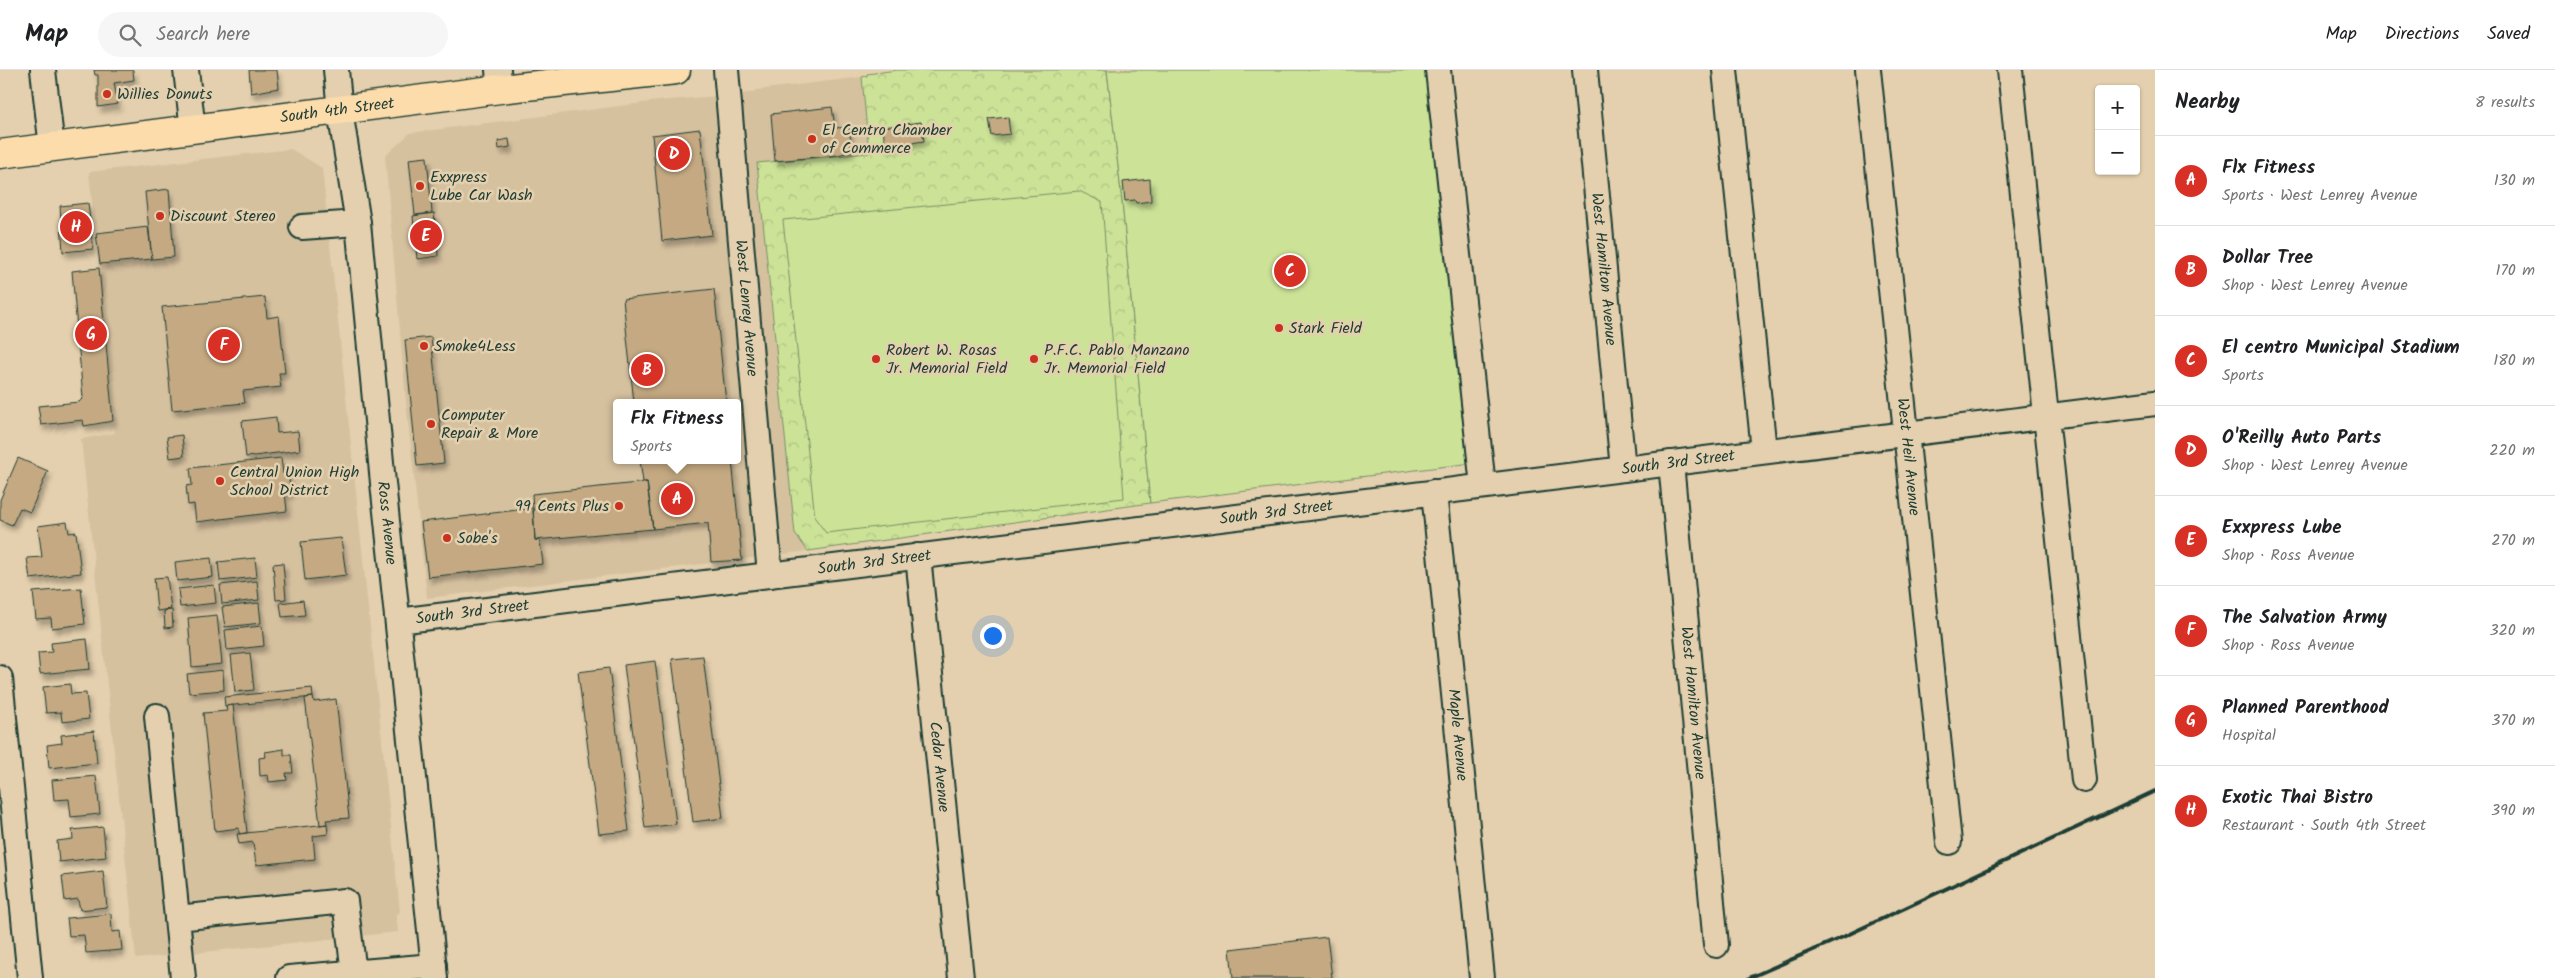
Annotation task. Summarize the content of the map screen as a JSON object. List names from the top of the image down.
{
  "streets": {
    "main road": ["South 4th Street"],
    "street": [
      "West Hamilton Avenue",
      "West Lenrey Avenue",
      "West Heil Avenue",
      "South 3rd Street",
      "Ross Avenue",
      "Maple Avenue",
      "Cedar Avenue"
    ]
  },
  "crossings": [
    ["South 4th Street", "Ross Avenue"],
    ["West Hamilton Avenue", "South 3rd Street"],
    ["West Lenrey Avenue", "South 3rd Street"],
    ["West Heil Avenue", "South 3rd Street"],
    ["South 3rd Street", "Ross Avenue"],
    ["South 3rd Street", "Maple Avenue"],
    ["South 3rd Street", "Cedar Avenue"]
  ],
  "places": [
    "Willies Donuts",
    "El Centro Chamber of Commerce",
    "Exxpress Lube Car Wash",
    "Discount Stereo",
    "Stark Field",
    "Smoke4Less",
    "Robert W. Rosas Jr. Memorial Field",
    "P.F.C. Pablo Manzano Jr. Memorial Field",
    "Computer Repair & More",
    "Central Union High School District",
    "99 Cents Plus",
    "Sobe's"
  ],
  "page": {
    "header": "Map",
    "search": "Search here",
    "nav": ["Map", "Directions", "Saved"],
    "heading": ["Nearby", "8 results"],
    "map_buttons": ["+", "−"],
    "list": [
      {
        "mark": "A",
        "name": "Flx Fitness",
        "note": "Sports · West Lenrey Avenue",
        "value": "130 m"
      },
      {
        "mark": "B",
        "name": "Dollar Tree",
        "note": "Shop · West Lenrey Avenue",
        "value": "170 m"
      },
      {
        "mark": "C",
        "name": "El centro Municipal Stadium",
        "note": "Sports",
        "value": "180 m"
      },
      {
        "mark": "D",
        "name": "O'Reilly Auto Parts",
        "note": "Shop · West Lenrey Avenue",
        "value": "220 m"
      },
      {
        "mark": "E",
        "name": "Exxpress Lube",
        "note": "Shop · Ross Avenue",
        "value": "270 m"
      },
      {
        "mark": "F",
        "name": "The Salvation Army",
        "note": "Shop · Ross Avenue",
        "value": "320 m"
      },
      {
        "mark": "G",
        "name": "Planned Parenthood",
        "note": "Hospital",
        "value": "370 m"
      },
      {
        "mark": "H",
        "name": "Exotic Thai Bistro",
        "note": "Restaurant · South 4th Street",
        "value": "390 m"
      }
    ],
    "pins": [
      "D",
      "H",
      "E",
      "C",
      "G",
      "F",
      "B",
      "A"
    ],
    "popup": ["Flx Fitness", "Sports"]
  }
}
